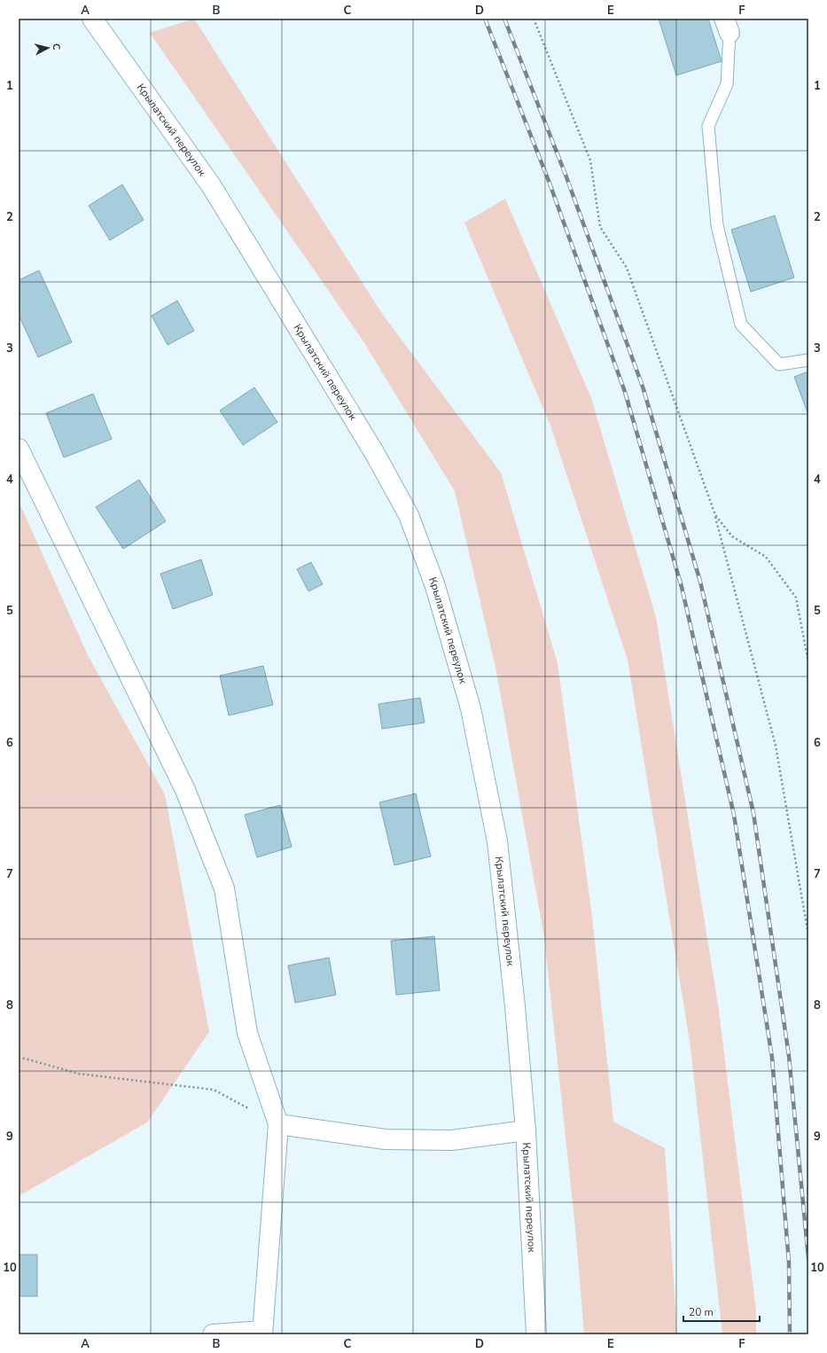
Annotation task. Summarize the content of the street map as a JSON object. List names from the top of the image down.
{
  "streets": {
    "street": ["Крылатский переулок"]
  },
  "scale_bar": "20 m",
  "north": "right",
  "grid": {
    "columns": [
      "A",
      "B",
      "C",
      "D",
      "E",
      "F"
    ],
    "rows": [
      "1",
      "2",
      "3",
      "4",
      "5",
      "6",
      "7",
      "8",
      "9",
      "10"
    ]
  }
}
